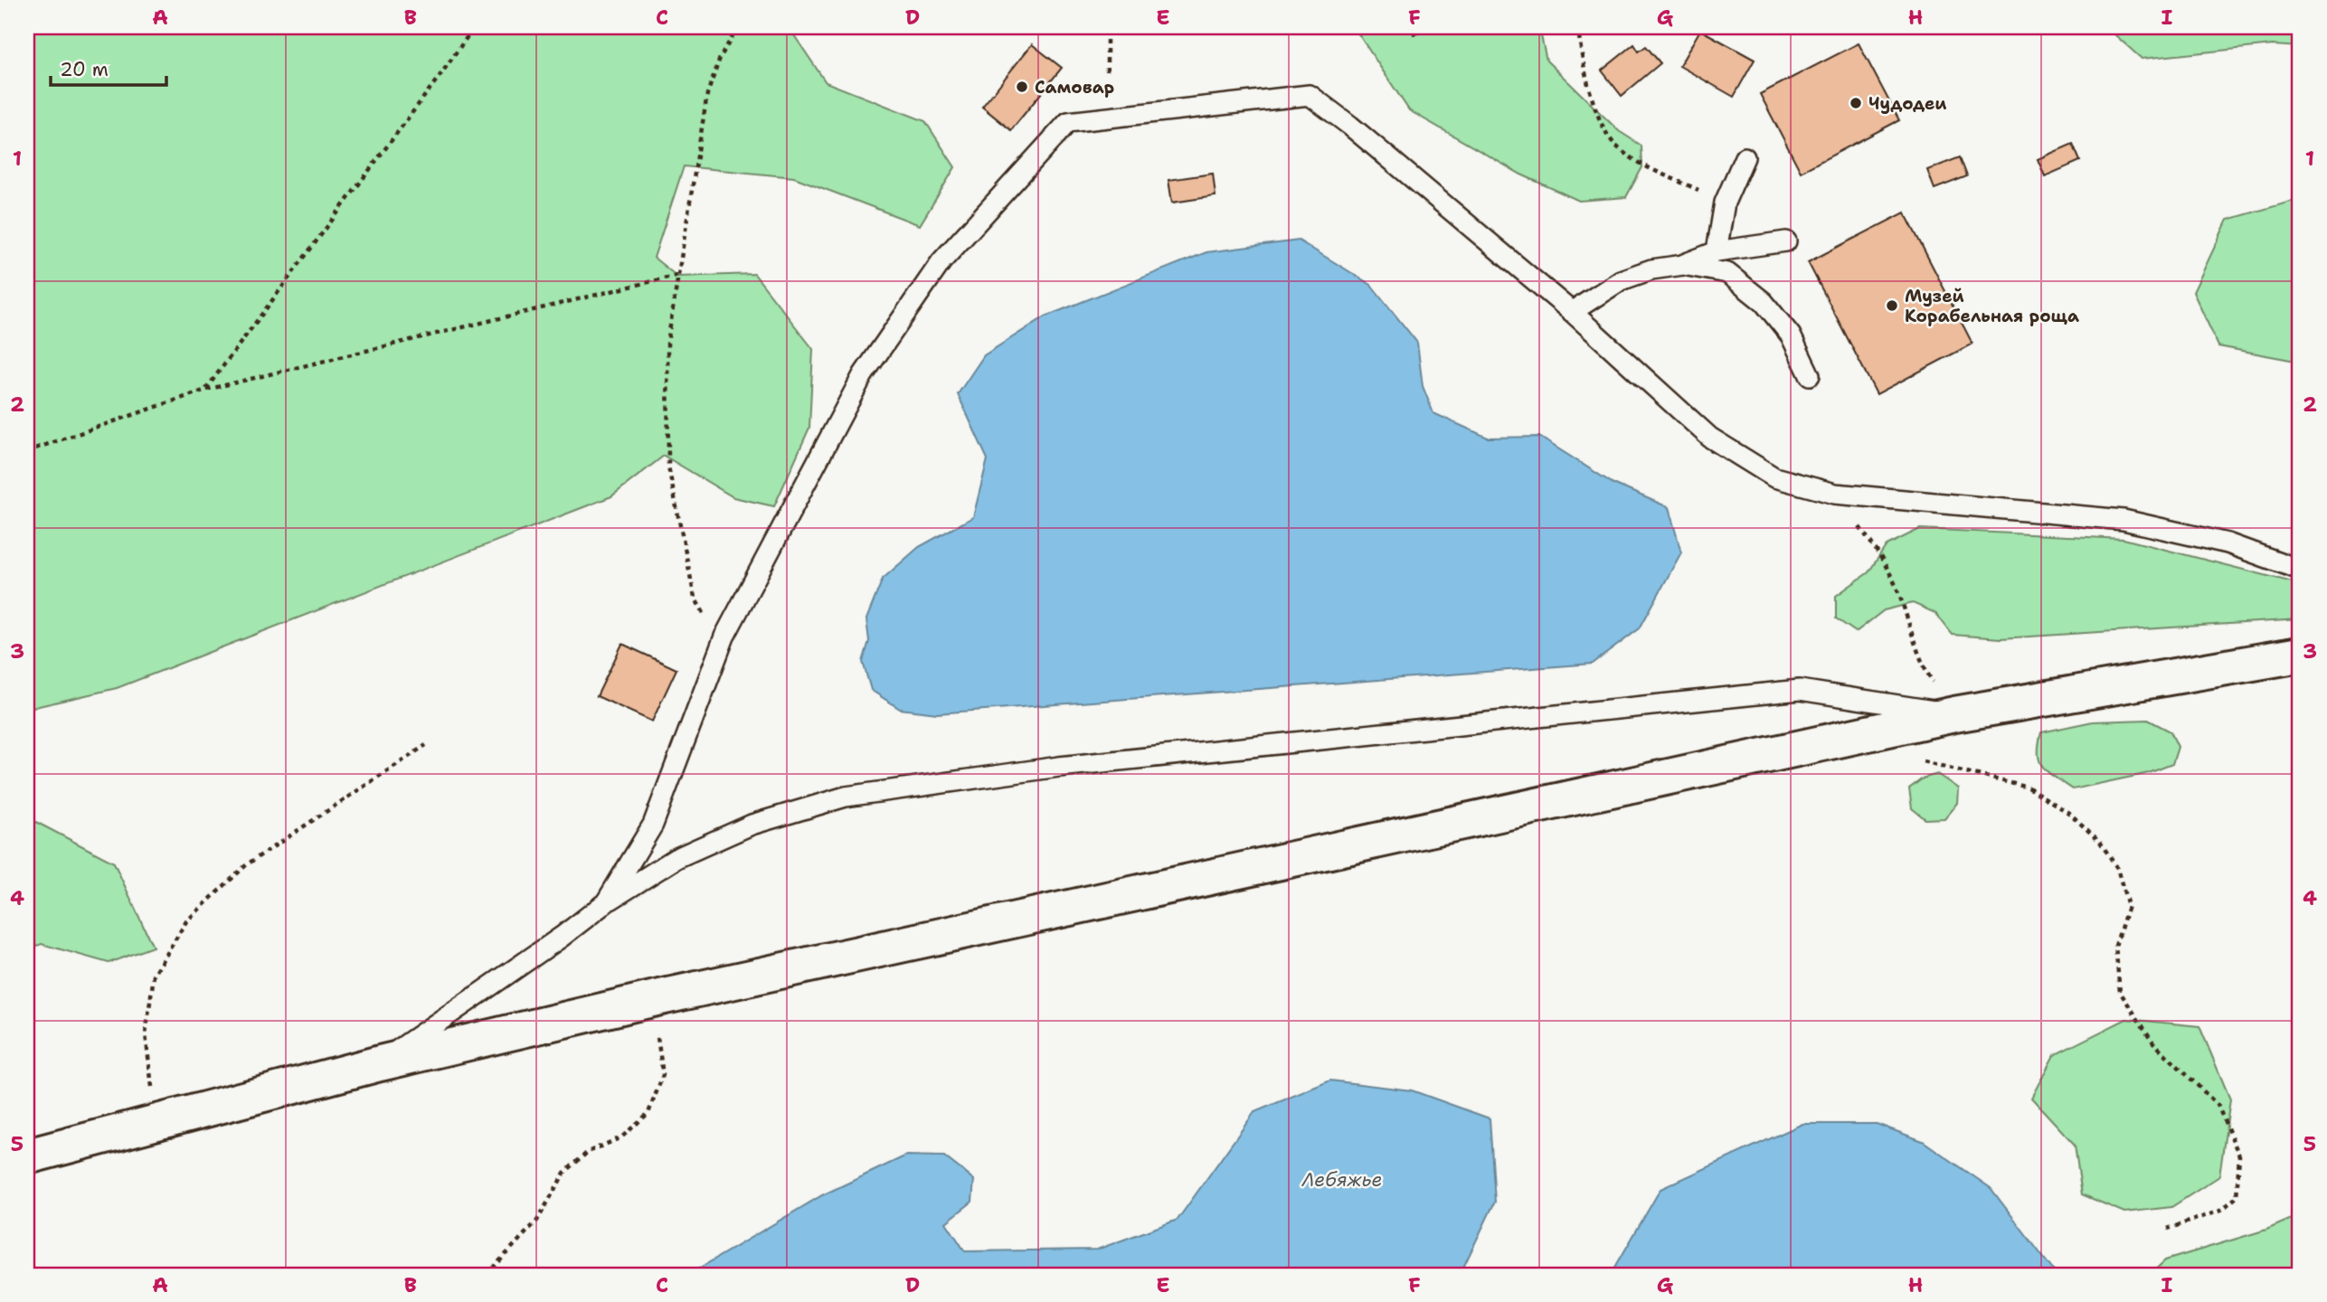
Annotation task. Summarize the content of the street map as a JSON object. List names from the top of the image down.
{
  "water": ["Лебяжье"],
  "places": ["Самовар", "Чудодеи", "Музей Корабельная роща"],
  "scale_bar": "20 m",
  "grid": {
    "columns": [
      "A",
      "B",
      "C",
      "D",
      "E",
      "F",
      "G",
      "H",
      "I"
    ],
    "rows": [
      "1",
      "2",
      "3",
      "4",
      "5"
    ]
  }
}
